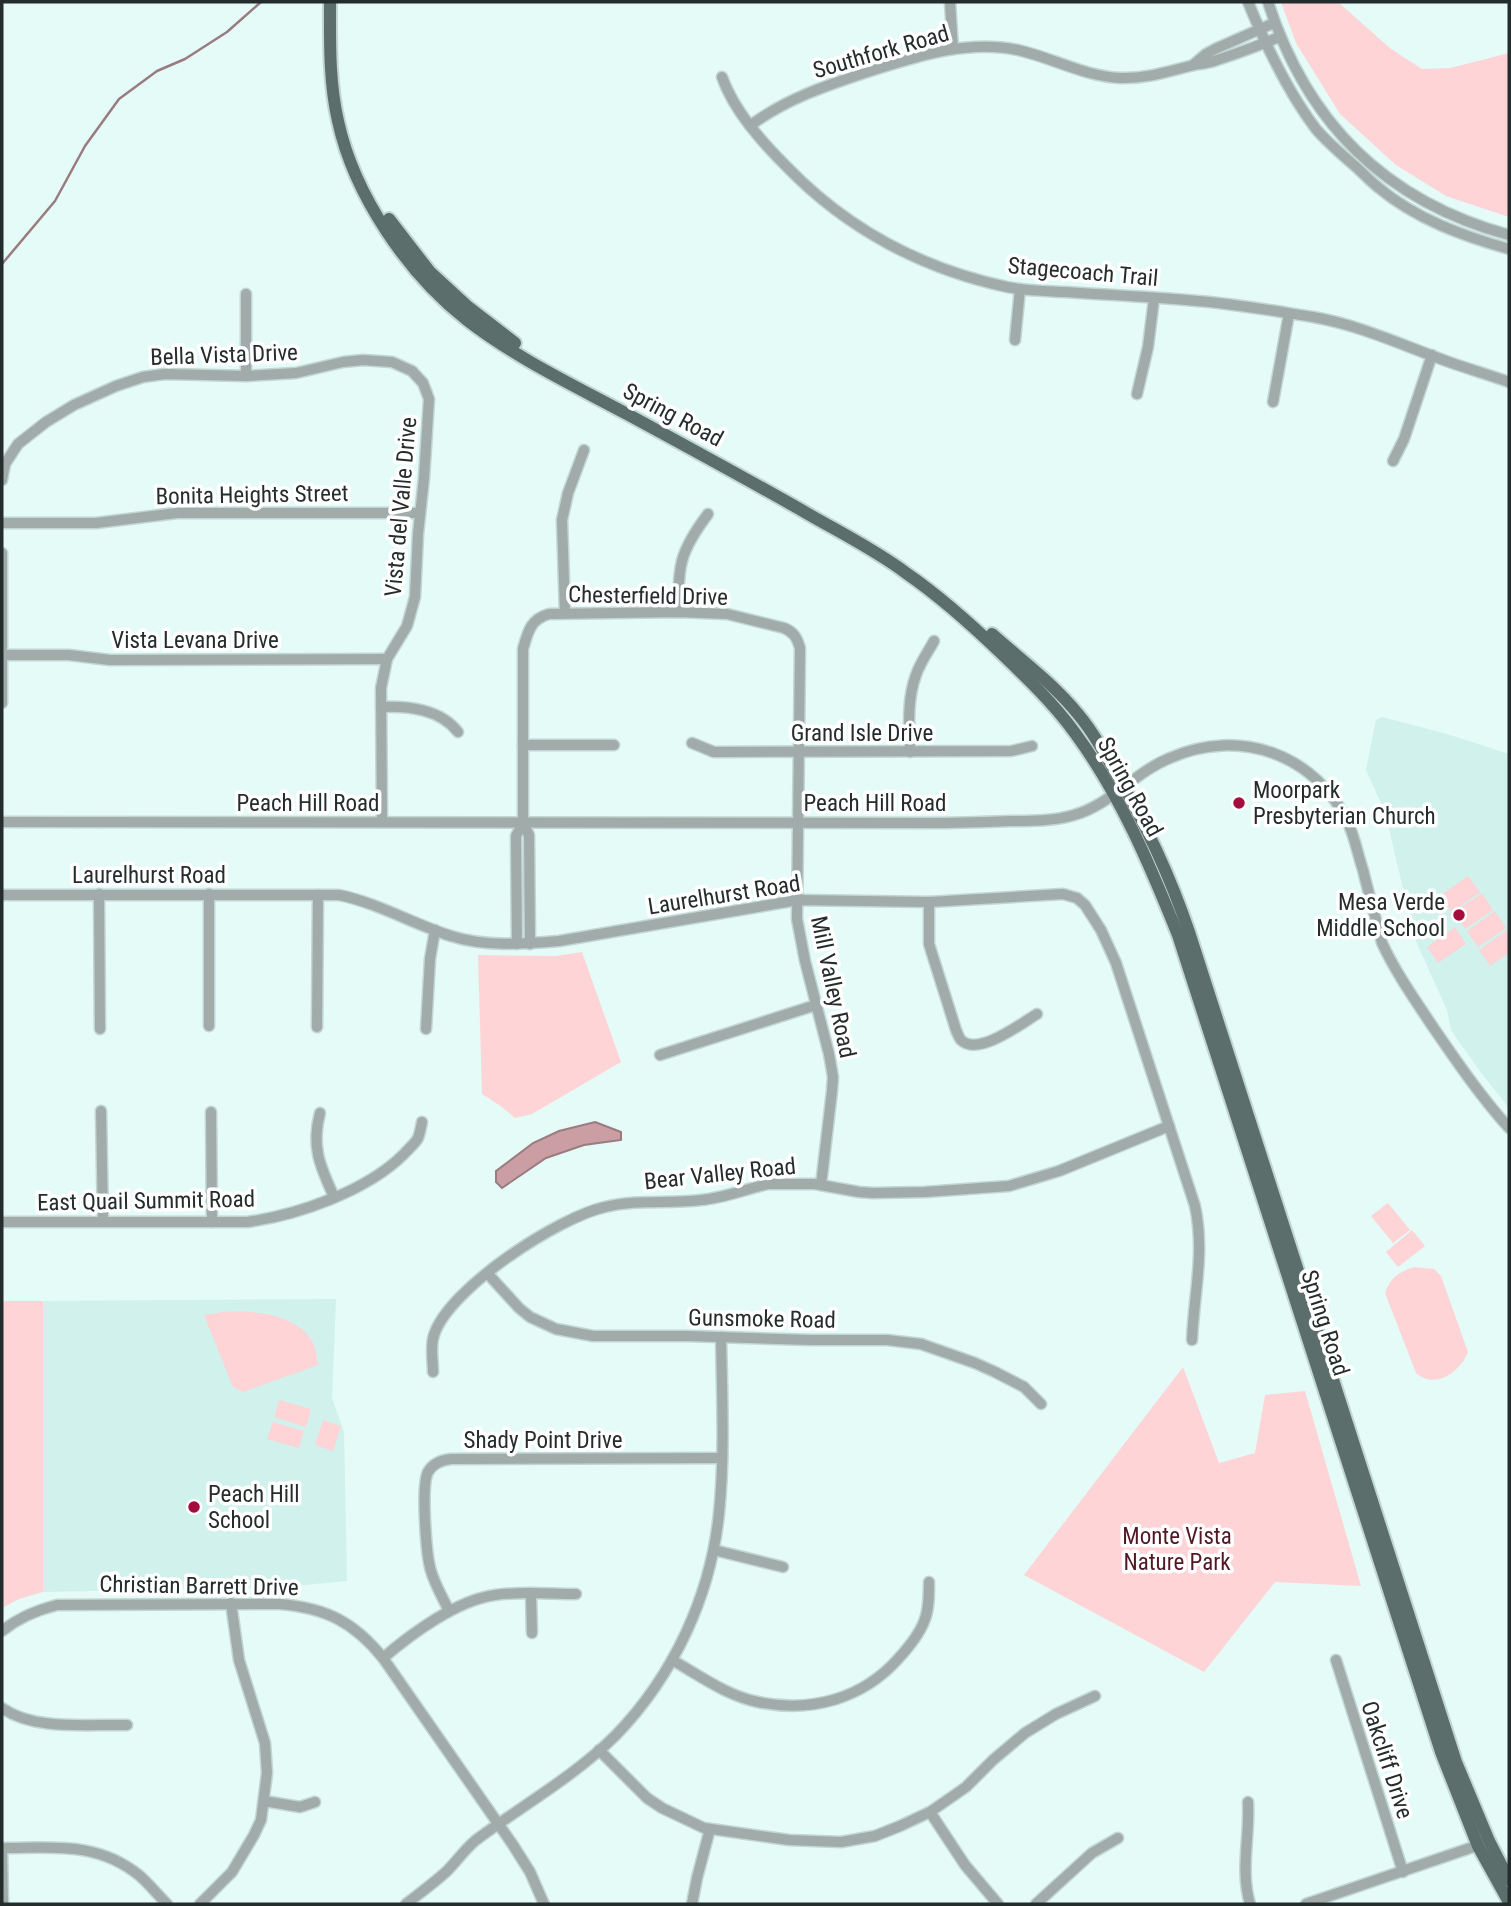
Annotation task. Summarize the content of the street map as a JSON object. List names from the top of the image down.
{
  "streets": {
    "main road": ["Spring Road"],
    "street": [
      "Southfork Road",
      "Stagecoach Trail",
      "Bella Vista Drive",
      "Bonita Heights Street",
      "Vista del Valle Drive",
      "Chesterfield Drive",
      "Vista Levana Drive",
      "Grand Isle Drive",
      "Peach Hill Road",
      "Laurelhurst Road",
      "Mill Valley Road",
      "Bear Valley Road",
      "East Quail Summit Road",
      "Gunsmoke Road",
      "Shady Point Drive",
      "Christian Barrett Drive",
      "Oakcliff Drive"
    ]
  },
  "crossings": [
    ["Southfork Road", "Stagecoach Trail"],
    ["Bella Vista Drive", "Vista del Valle Drive"],
    ["Spring Road", "Peach Hill Road"],
    ["Bonita Heights Street", "Vista del Valle Drive"],
    ["Vista del Valle Drive", "Vista Levana Drive"],
    ["Vista del Valle Drive", "Peach Hill Road"],
    ["Chesterfield Drive", "Mill Valley Road"],
    ["Grand Isle Drive", "Mill Valley Road"],
    ["Peach Hill Road", "Mill Valley Road"],
    ["Laurelhurst Road", "Mill Valley Road"],
    ["Laurelhurst Road", "Bear Valley Road"],
    ["Mill Valley Road", "Bear Valley Road"],
    ["Bear Valley Road", "Gunsmoke Road"]
  ],
  "parks": ["Monte Vista Nature Park"],
  "places": ["Moorpark Presbyterian Church", "Mesa Verde Middle School", "Peach Hill School"]
}
